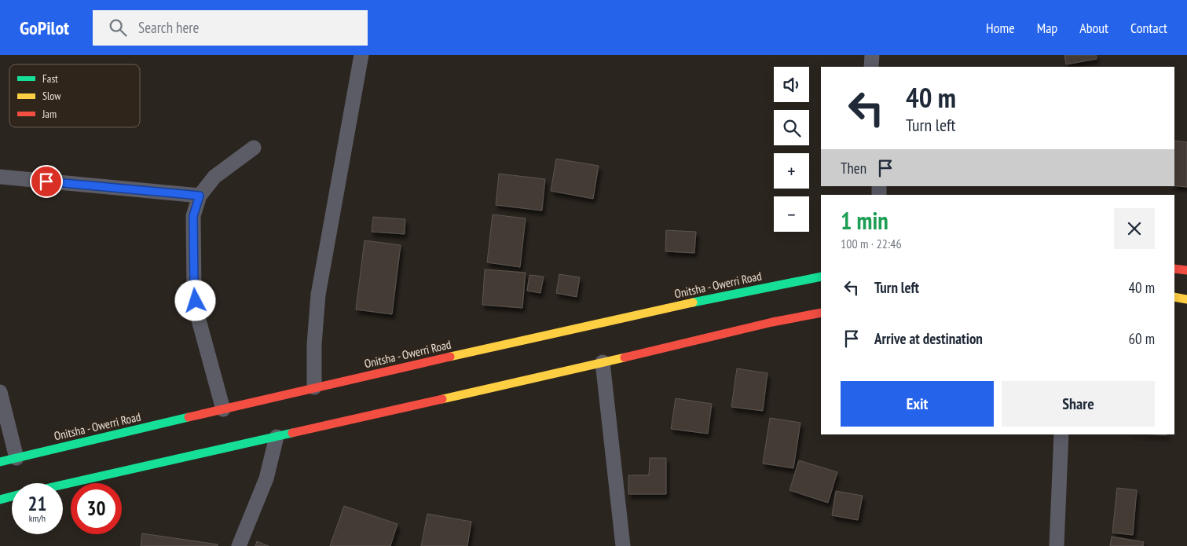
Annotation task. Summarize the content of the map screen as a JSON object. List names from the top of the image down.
{
  "streets": {
    "highway": ["Onitsha - Owerri Road"]
  },
  "legend": ["Fast", "Slow", "Jam"],
  "page": {
    "header": "GoPilot",
    "search": "Search here",
    "nav": [
      "Home",
      "Map",
      "About",
      "Contact"
    ],
    "map_buttons": ["+", "−"],
    "turn": ["40 m", "Turn left"],
    "then": "Then",
    "heading": ["1 min", "100 m · 22:46"],
    "list": [
      {
        "name": "Turn left",
        "value": "40 m"
      },
      {
        "name": "Arrive at destination",
        "value": "60 m"
      }
    ],
    "buttons": ["Exit", "Share"],
    "speed": "21 km/h",
    "limit": "30"
  }
}
